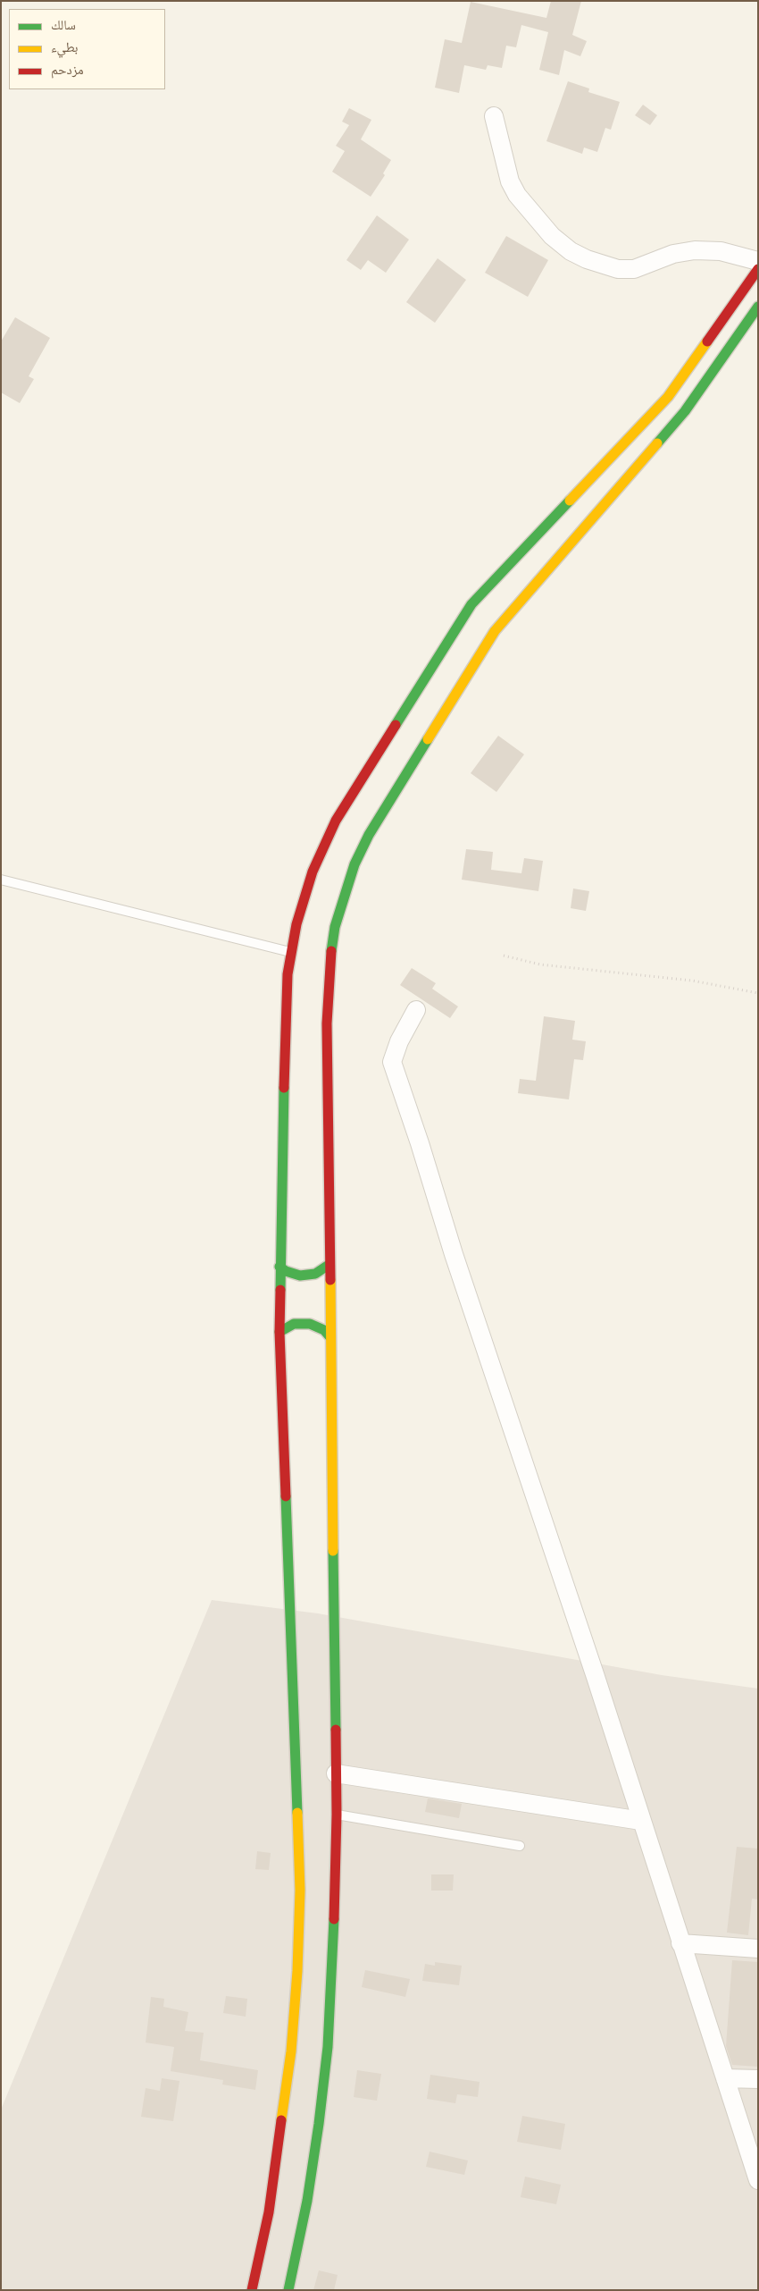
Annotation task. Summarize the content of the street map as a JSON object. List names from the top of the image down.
{
  "legend": ["سالك", "بطيء", "مزدحم"]
}
